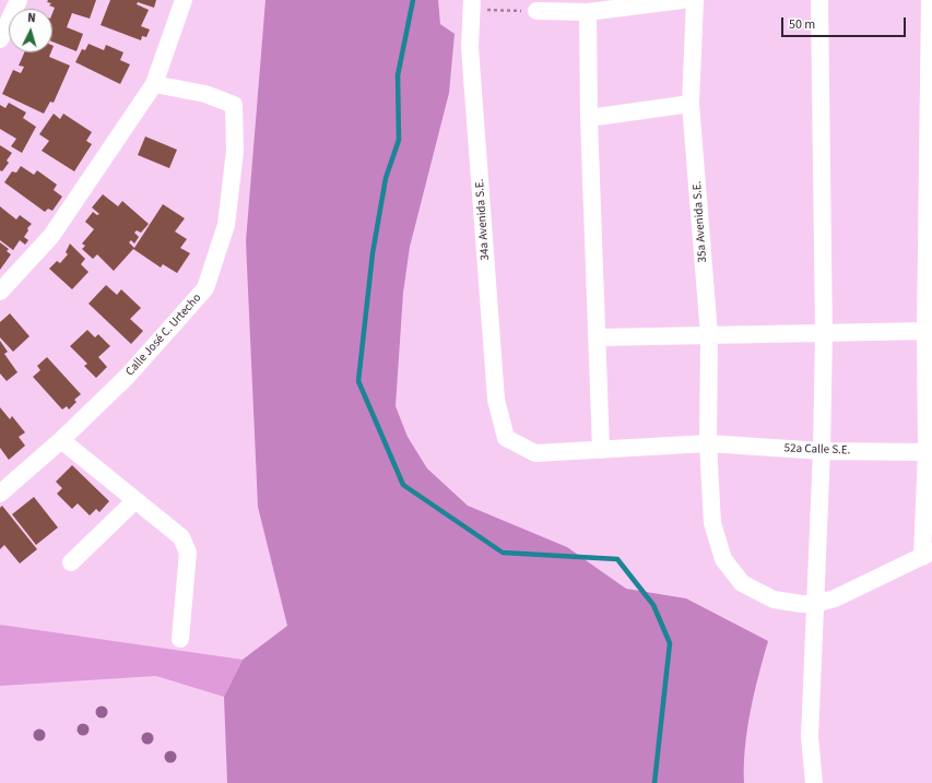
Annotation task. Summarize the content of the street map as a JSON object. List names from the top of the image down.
{
  "streets": {
    "street": [
      "34a Avenida S.E.",
      "35a Avenida S.E.",
      "Calle José C. Urtecho",
      "52a Calle S.E."
    ]
  },
  "crossings": [
    ["34a Avenida S.E.", "52a Calle S.E."],
    ["35a Avenida S.E.", "52a Calle S.E."]
  ],
  "scale_bar": "50 m",
  "north": "top"
}
